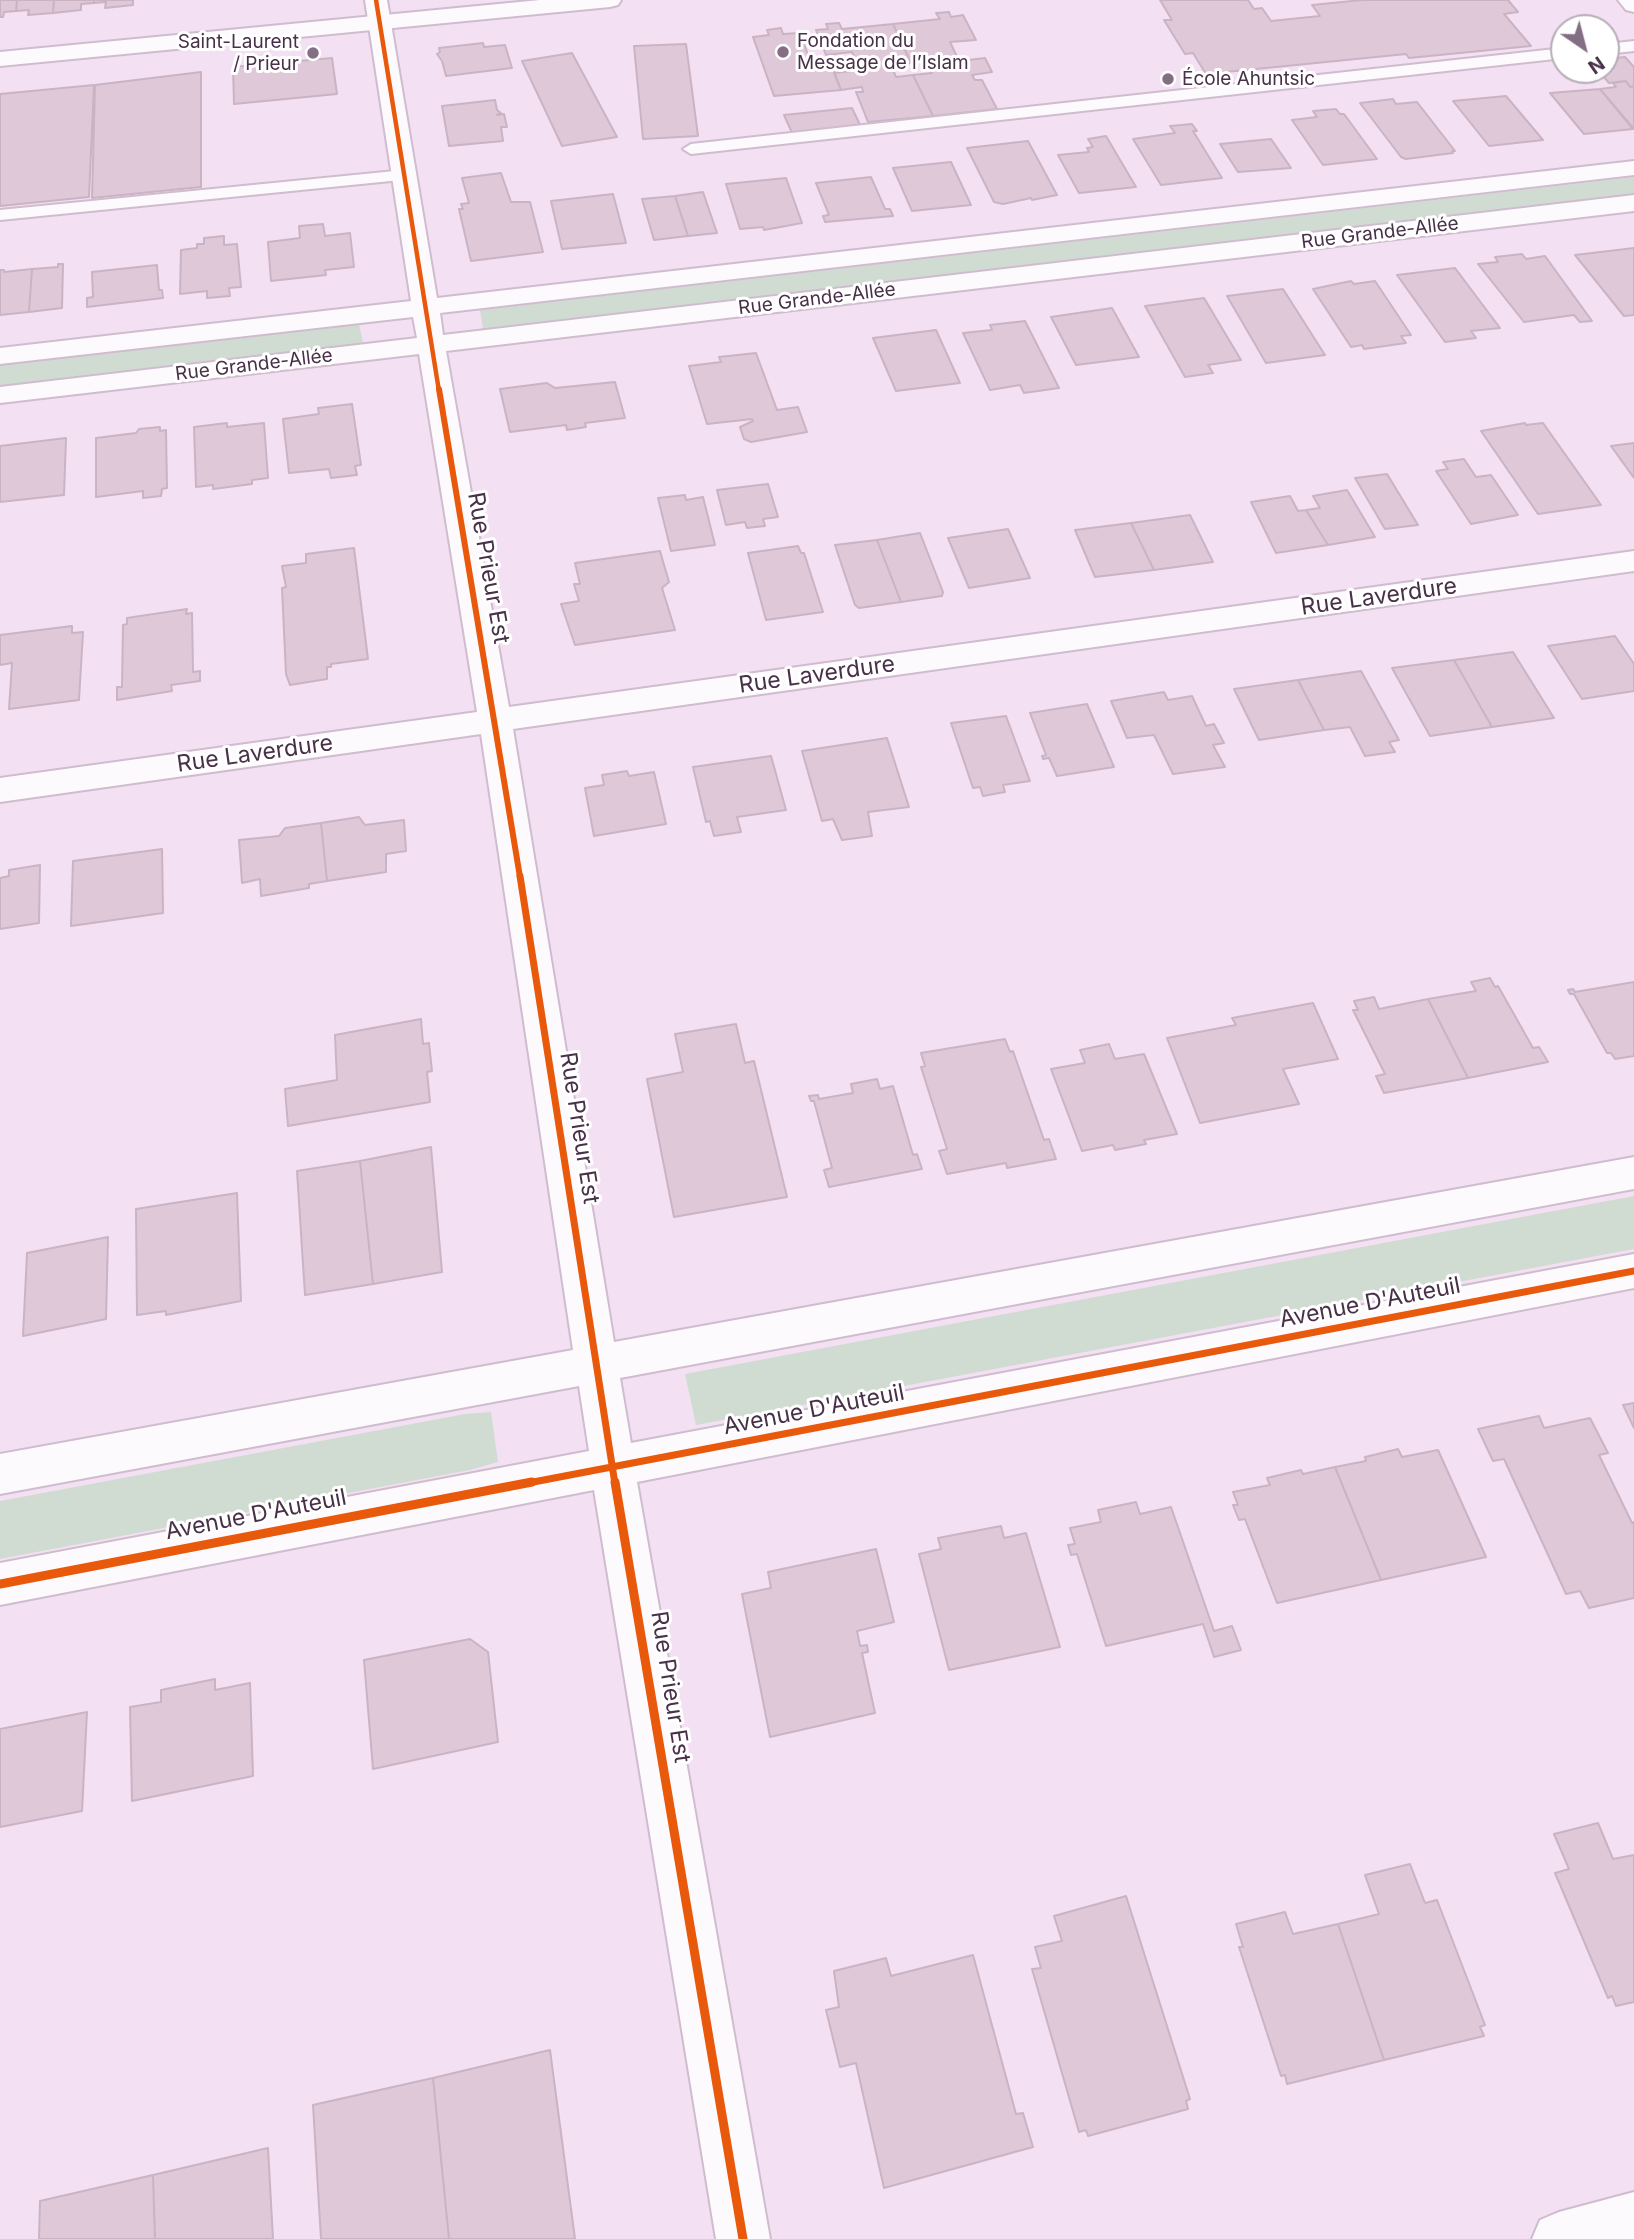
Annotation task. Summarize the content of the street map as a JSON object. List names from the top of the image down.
{
  "streets": {
    "street": [
      "Rue Grande-Allée",
      "Rue Prieur Est",
      "Rue Laverdure",
      "Avenue D'Auteuil"
    ]
  },
  "crossings": [
    ["Rue Grande-Allée", "Rue Prieur Est"],
    ["Rue Prieur Est", "Rue Laverdure"],
    ["Rue Prieur Est", "Avenue D'Auteuil"]
  ],
  "places": ["Fondation du Message de l’Islam", "Saint-Laurent / Prieur", "École Ahuntsic"],
  "north": "bottom right"
}
